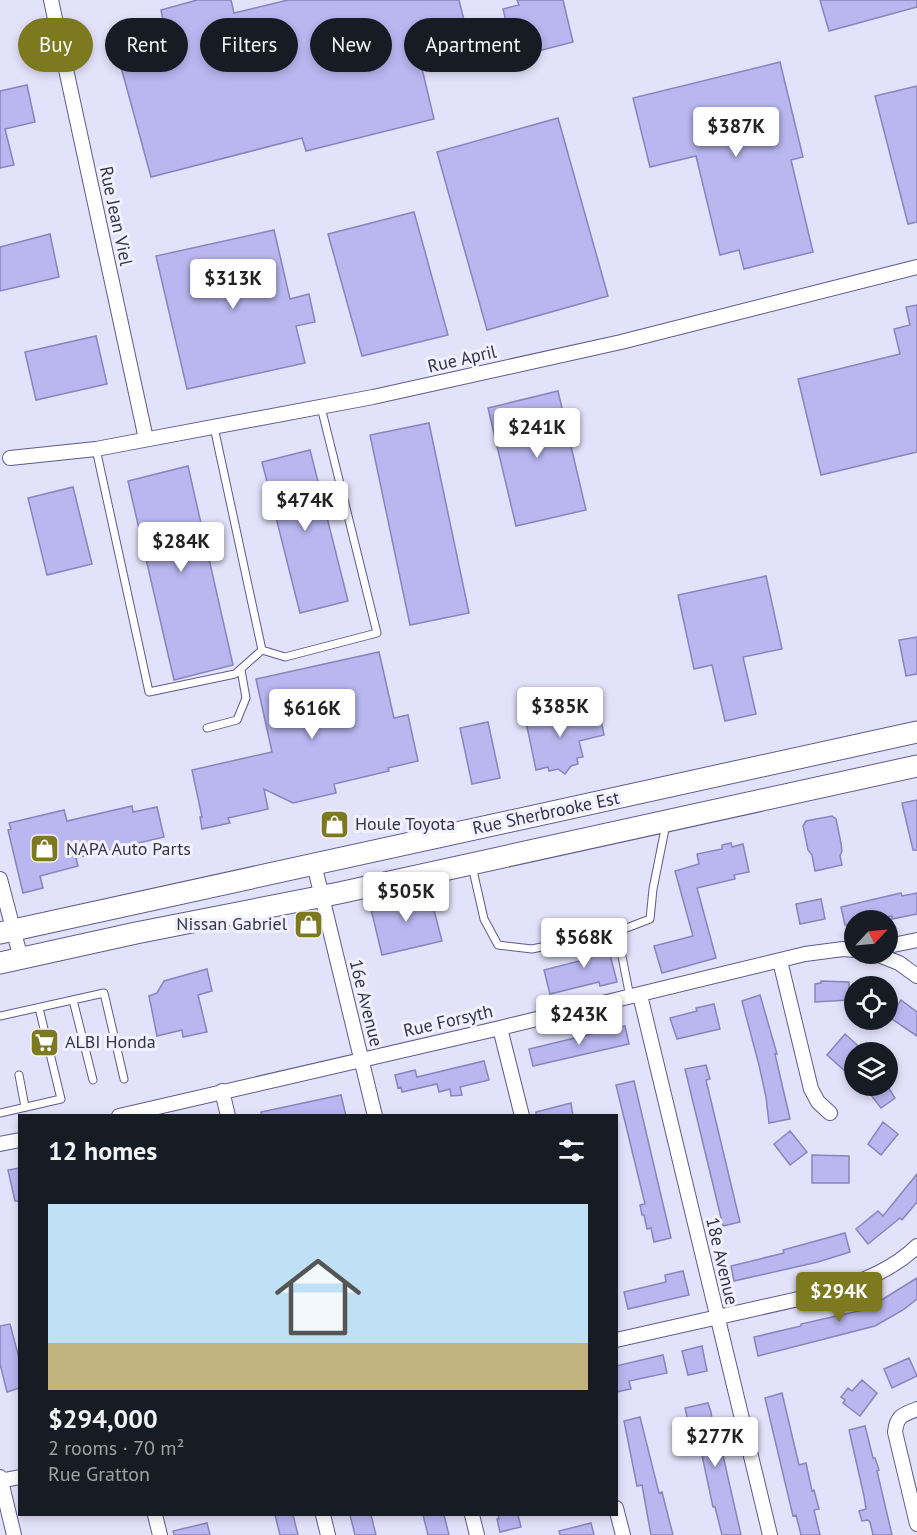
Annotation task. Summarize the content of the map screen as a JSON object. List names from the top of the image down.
{
  "streets": {
    "main road": ["Rue Sherbrooke Est"],
    "street": [
      "Rue Jean Viel",
      "Rue April",
      "16e Avenue",
      "Rue Forsyth",
      "18e Avenue"
    ]
  },
  "crossings": [
    ["Rue Jean Viel", "Rue April"],
    ["Rue Sherbrooke Est", "16e Avenue"],
    ["16e Avenue", "Rue Forsyth"],
    ["Rue Forsyth", "18e Avenue"]
  ],
  "places": {
    "shop": ["Houle Toyota", "NAPA Auto Parts", "Nissan Gabriel"],
    "supermarket": ["ALBI Honda"]
  },
  "north": "top right",
  "page": {
    "chip": [
      "Buy",
      "Rent",
      "Filters",
      "New",
      "Apartment"
    ],
    "price": [
      "$387K",
      "$313K",
      "$241K",
      "$474K",
      "$284K",
      "$385K",
      "$616K",
      "$505K",
      "$568K",
      "$243K",
      "$294K",
      "$277K"
    ],
    "heading": "12 homes",
    "list": [
      {
        "name": "$294,000",
        "note": "2 rooms · 70 m² · Rue Gratton"
      }
    ]
  }
}
